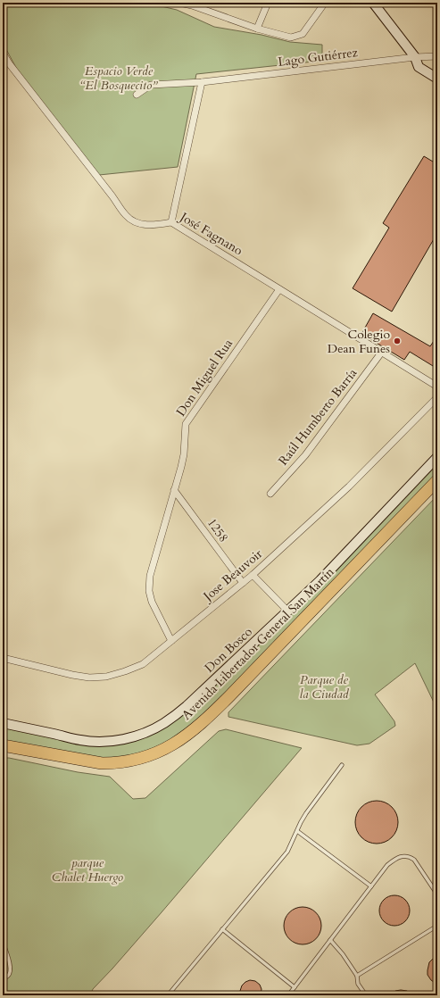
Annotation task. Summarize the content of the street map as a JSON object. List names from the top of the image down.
{
  "streets": {
    "highway": ["Avenida Libertador General San Martín"],
    "main road": ["Don Bosco"],
    "street": [
      "Lago Gutiérrez",
      "José Fagnano",
      "Don Miguel Rua",
      "Raúl Humberto Barría",
      "1258",
      "Jose Beauvoir"
    ]
  },
  "crossings": [
    ["José Fagnano", "Don Miguel Rua"],
    ["José Fagnano", "Raúl Humberto Barría"],
    ["Don Miguel Rua", "1258"],
    ["Don Miguel Rua", "Jose Beauvoir"],
    ["1258", "Jose Beauvoir"]
  ],
  "parks": ["Espacio Verde “El Bosquecito”", "Parque de la Ciudad", "parque Chalet Huergo"],
  "places": ["Colegio Dean Funes"]
}
